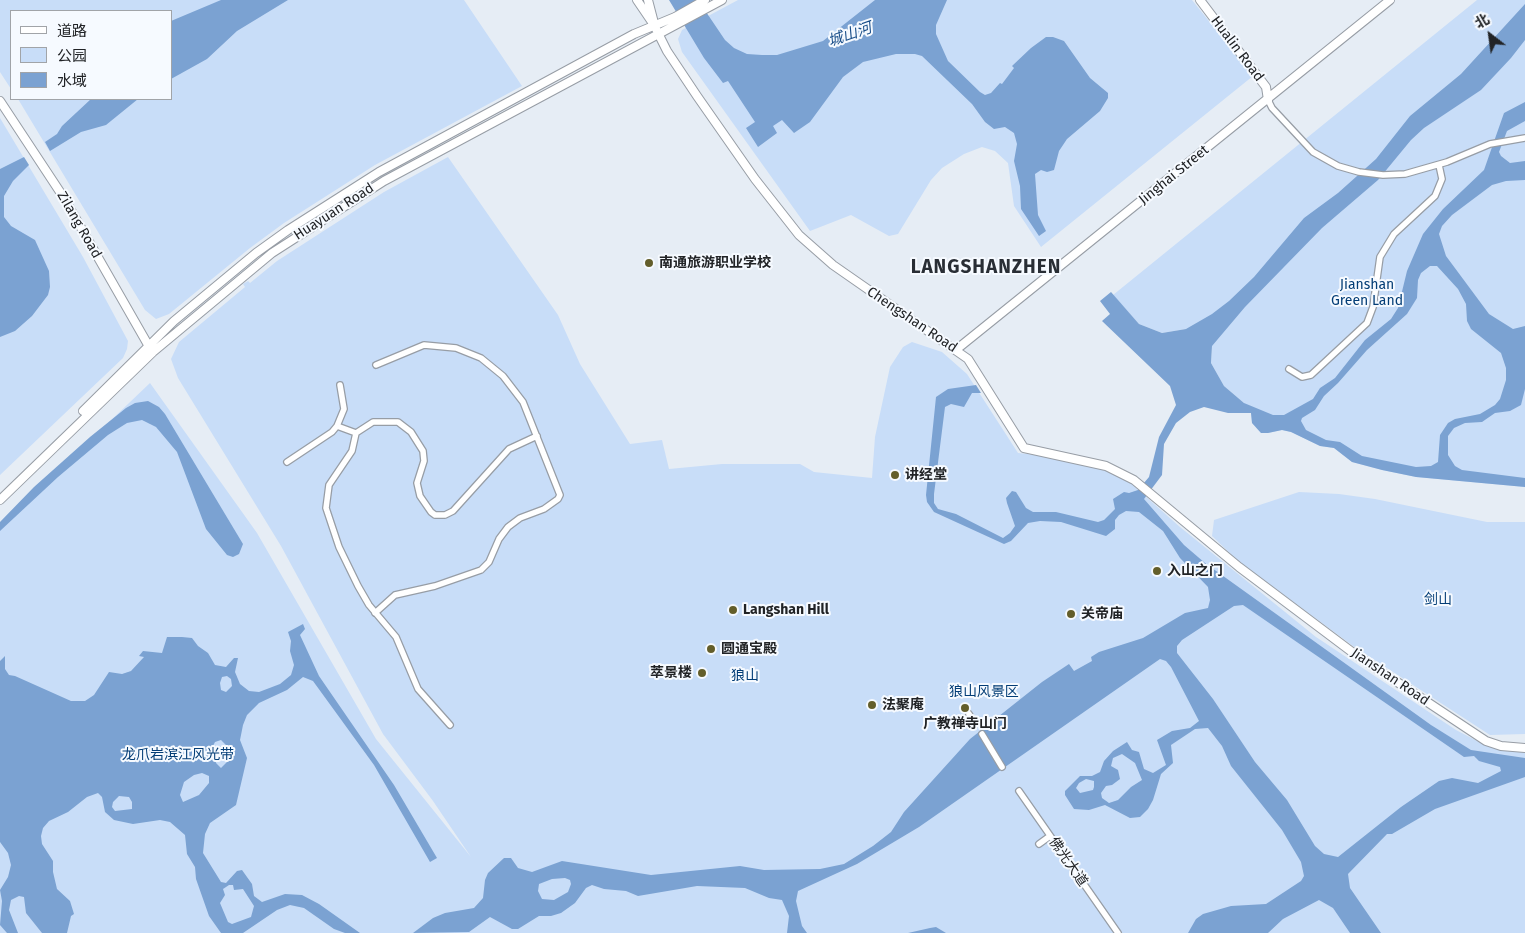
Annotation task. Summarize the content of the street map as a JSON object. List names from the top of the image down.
{
  "streets": {
    "street": [
      "Hualin Road",
      "Jinghai Street",
      "Huayuan Road",
      "Zilang Road",
      "Chengshan Road",
      "Jianshan Road",
      "佛光大道"
    ]
  },
  "crossings": [
    ["Hualin Road", "Jinghai Street"],
    ["Jinghai Street", "Chengshan Road"],
    ["Huayuan Road", "Zilang Road"],
    ["Huayuan Road", "Chengshan Road"],
    ["Chengshan Road", "Jianshan Road"]
  ],
  "districts": ["LANGSHANZHEN"],
  "water": ["城山河"],
  "parks": [
    "Jianshan Green Land",
    "剑山",
    "狼山",
    "狼山风景区",
    "龙爪岩滨江风光带"
  ],
  "places": [
    "南通旅游职业学校",
    "讲经堂",
    "入山之门",
    "Langshan Hill",
    "关帝庙",
    "圆通宝殿",
    "萃景楼",
    "法聚庵",
    "广教禅寺山门"
  ],
  "legend": ["道路", "公园", "水域"],
  "north": "top left"
}
